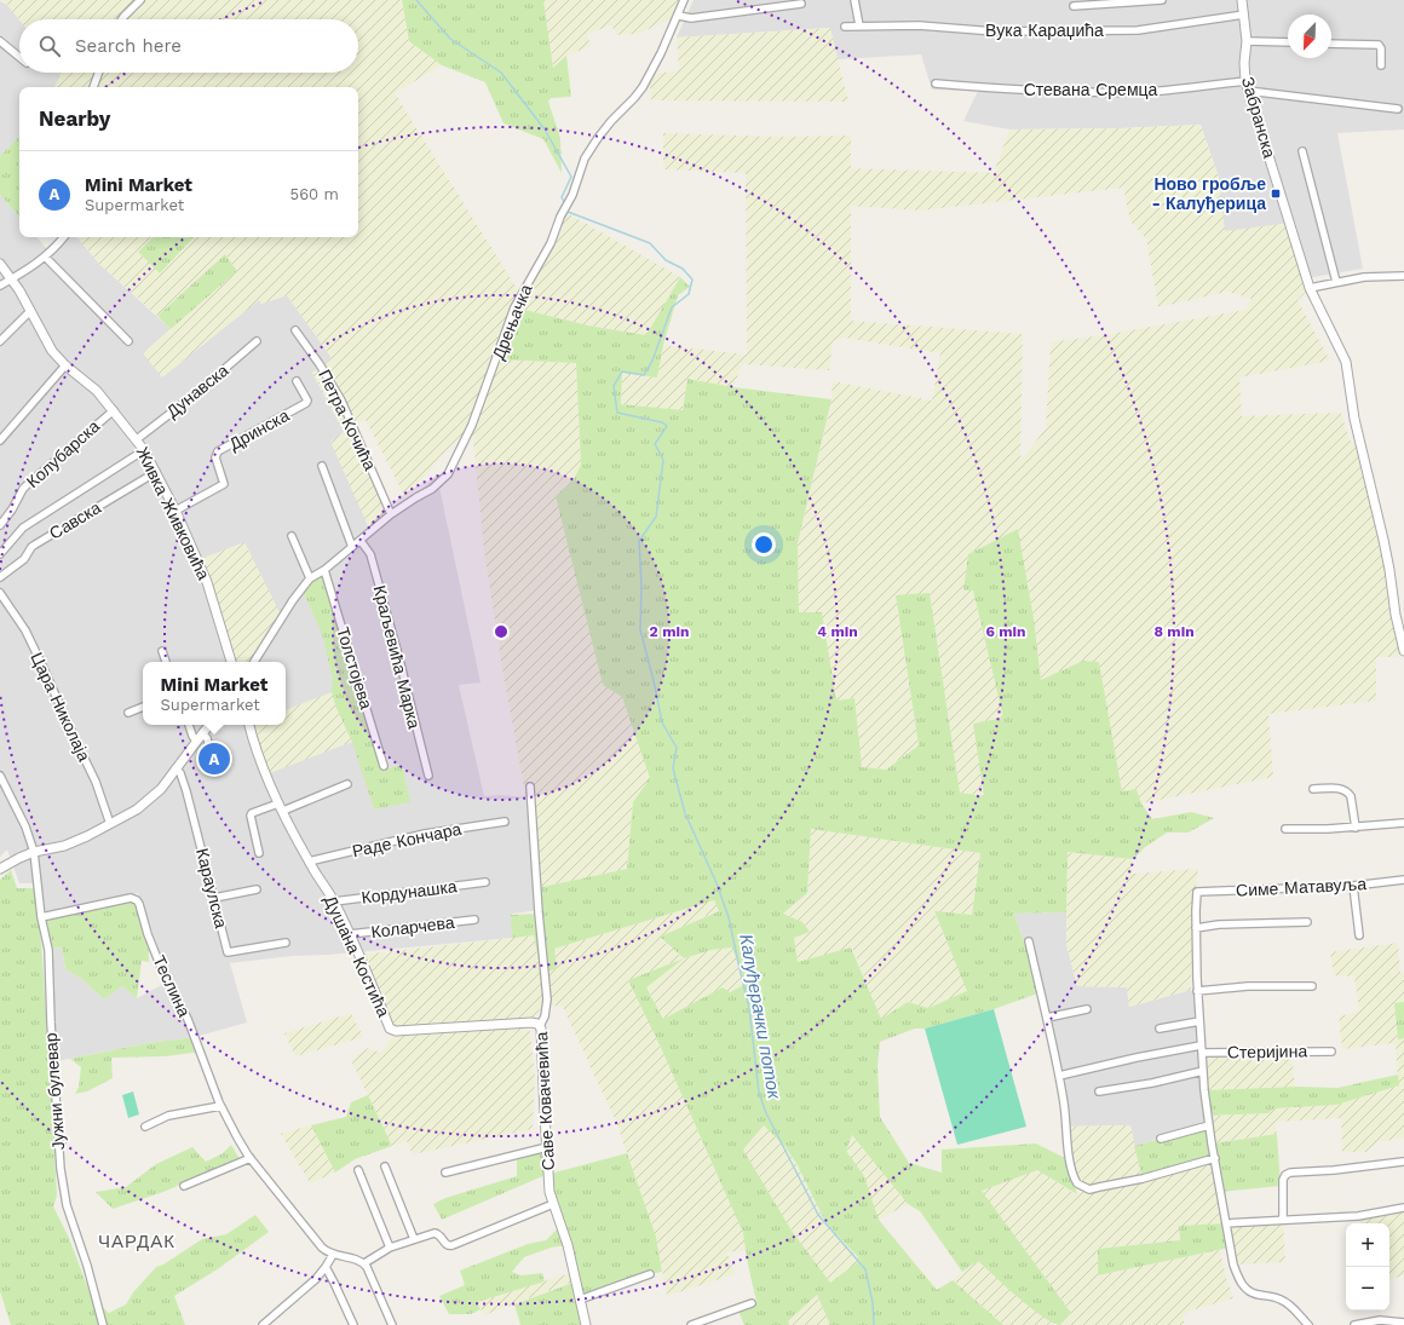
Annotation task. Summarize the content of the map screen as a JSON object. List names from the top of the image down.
{
  "streets": {
    "street": [
      "Вука Караџића",
      "Стевана Сремца",
      "Забранска",
      "Дрењачка",
      "Дунавска",
      "Петра Кочића",
      "Дринска",
      "Колубарска",
      "Живка Живковића",
      "Савска",
      "Краљевића Марка",
      "Толстојева",
      "Цара Николаја",
      "Раде Кончара",
      "Симе Матавуља",
      "Караулска",
      "Кордунашка",
      "Коларчева",
      "Душана Костића",
      "Теслина",
      "Стеријина",
      "Јужни булевар",
      "Саве Ковачевића"
    ]
  },
  "crossings": [
    ["Вука Караџића", "Забранска"],
    ["Стевана Сремца", "Забранска"],
    ["Дрењачка", "Петра Кочића"],
    ["Дунавска", "Живка Живковића"],
    ["Дринска", "Живка Живковића"],
    ["Колубарска", "Живка Живковића"],
    ["Живка Живковића", "Савска"],
    ["Раде Кончара", "Душана Костића"],
    ["Кордунашка", "Душана Костића"],
    ["Коларчева", "Душана Костића"],
    ["Душана Костића", "Саве Ковачевића"],
    ["Теслина", "Јужни булевар"]
  ],
  "districts": ["ЧАРДАК"],
  "water": ["Калуђерачки поток"],
  "places": {
    "transit": ["Ново гробље - Калуђерица"]
  },
  "north": "bottom left",
  "page": {
    "search": "Search here",
    "heading": "Nearby",
    "list": [
      {
        "mark": "A",
        "name": "Mini Market",
        "note": "Supermarket",
        "value": "560 m"
      }
    ],
    "popup": ["Mini Market", "Supermarket"],
    "pins": "A",
    "map_buttons": ["+", "−"]
  },
  "rings": [
    "2 min",
    "4 min",
    "6 min",
    "8 min"
  ]
}
